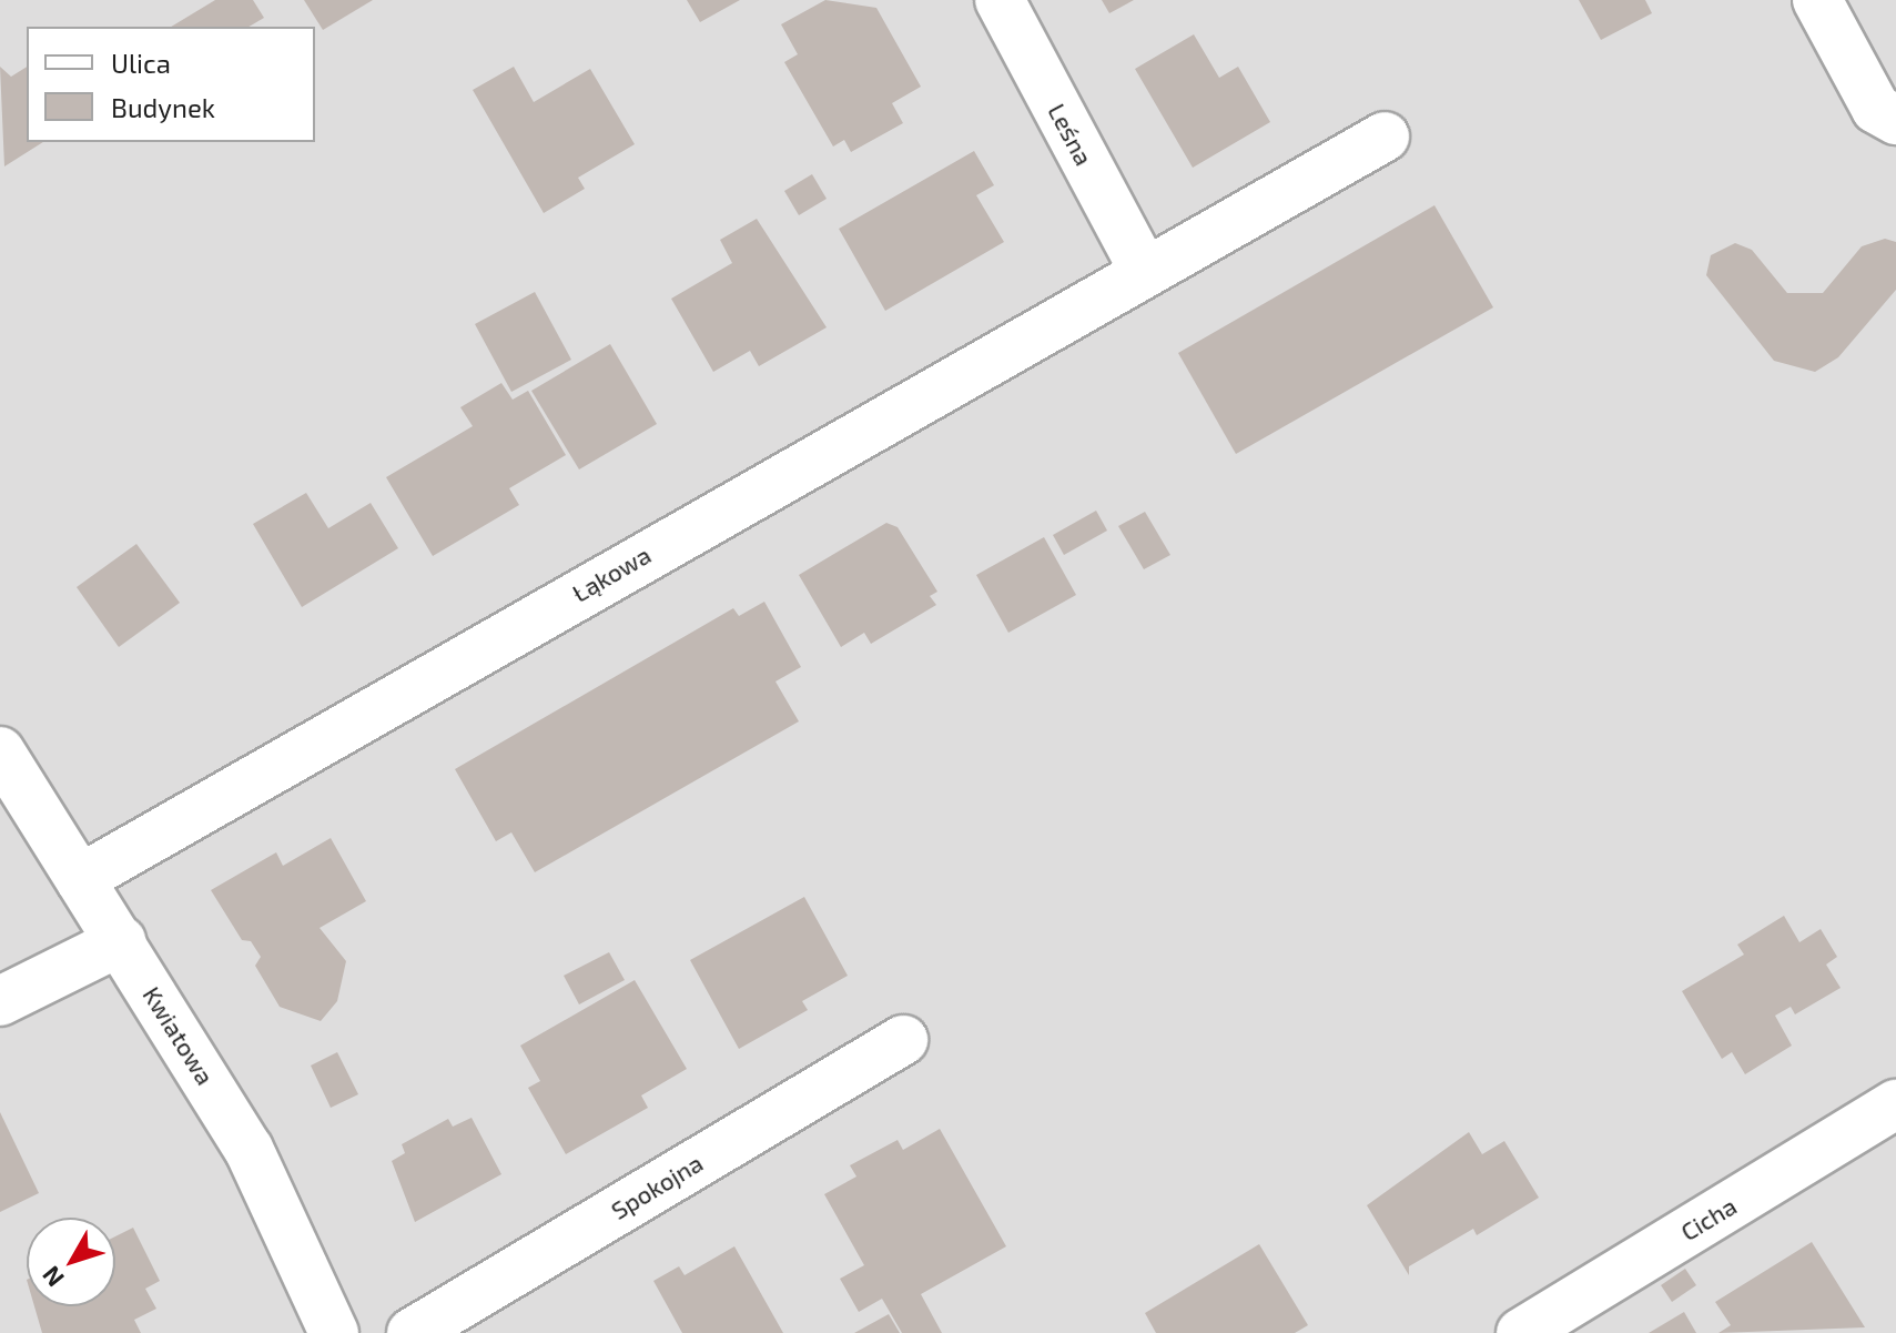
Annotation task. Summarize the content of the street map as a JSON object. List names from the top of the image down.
{
  "streets": {
    "street": [
      "Leśna",
      "Łąkowa",
      "Kwiatowa",
      "Spokojna",
      "Cicha"
    ]
  },
  "crossings": [
    ["Leśna", "Łąkowa"],
    ["Łąkowa", "Kwiatowa"]
  ],
  "legend": ["Ulica", "Budynek"],
  "north": "bottom left"
}
